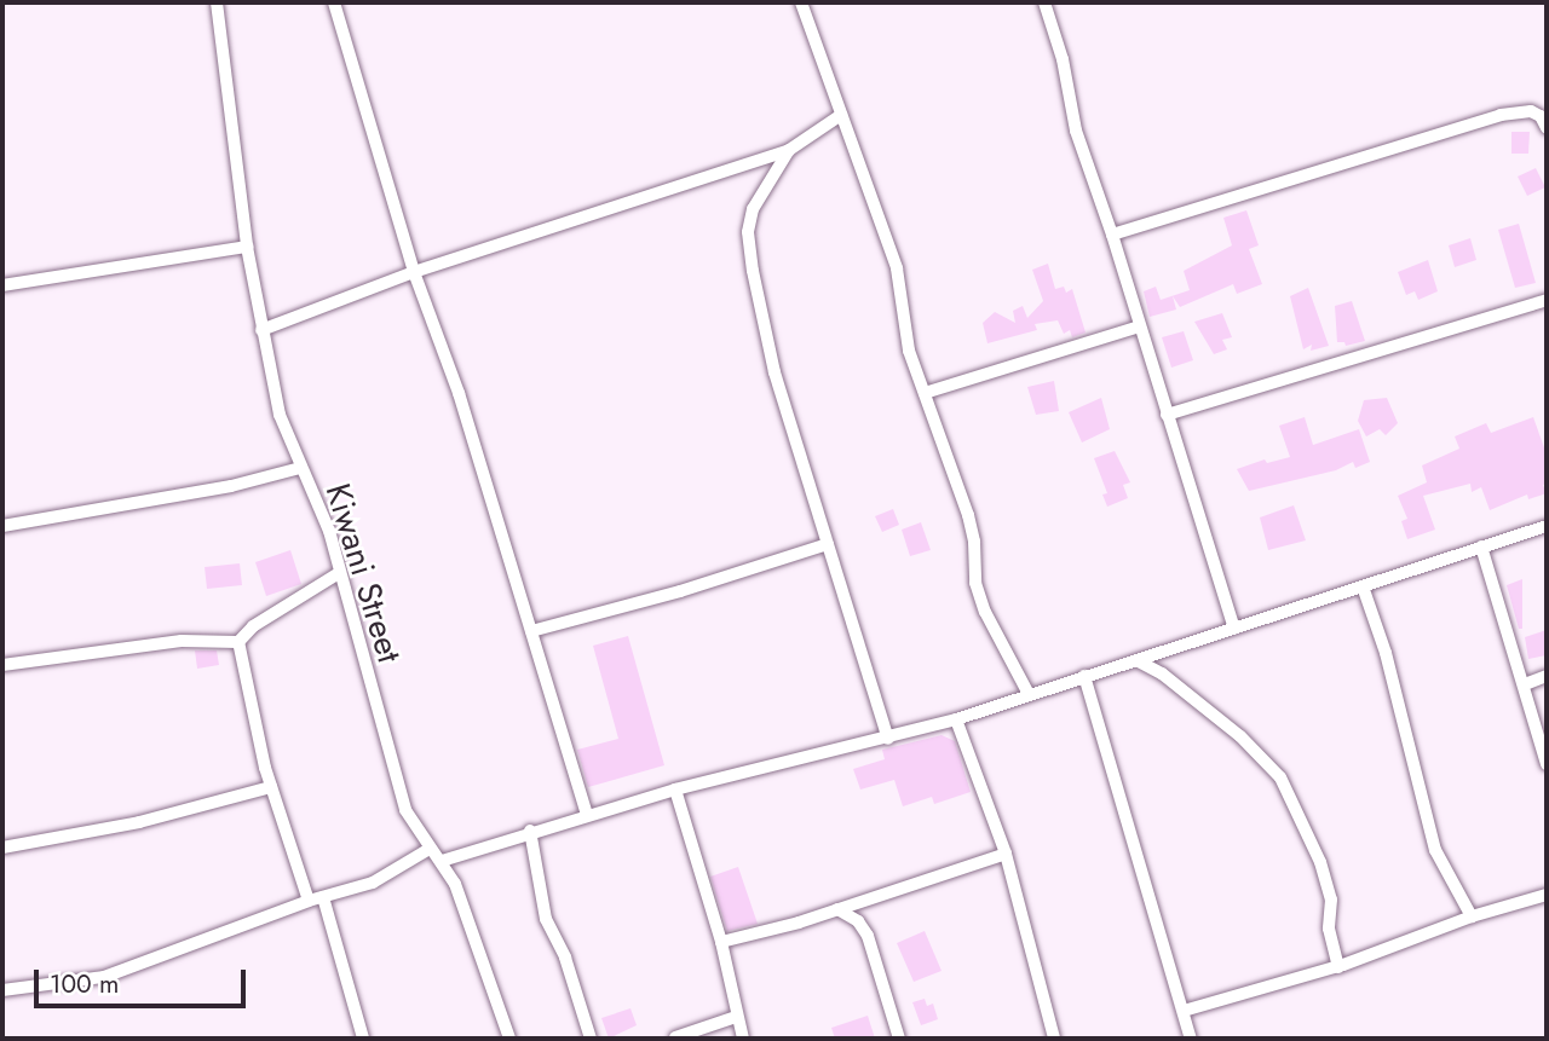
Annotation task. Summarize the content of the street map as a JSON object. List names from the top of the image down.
{
  "streets": {
    "street": ["Kiwani Street"]
  },
  "scale_bar": "100 m"
}
